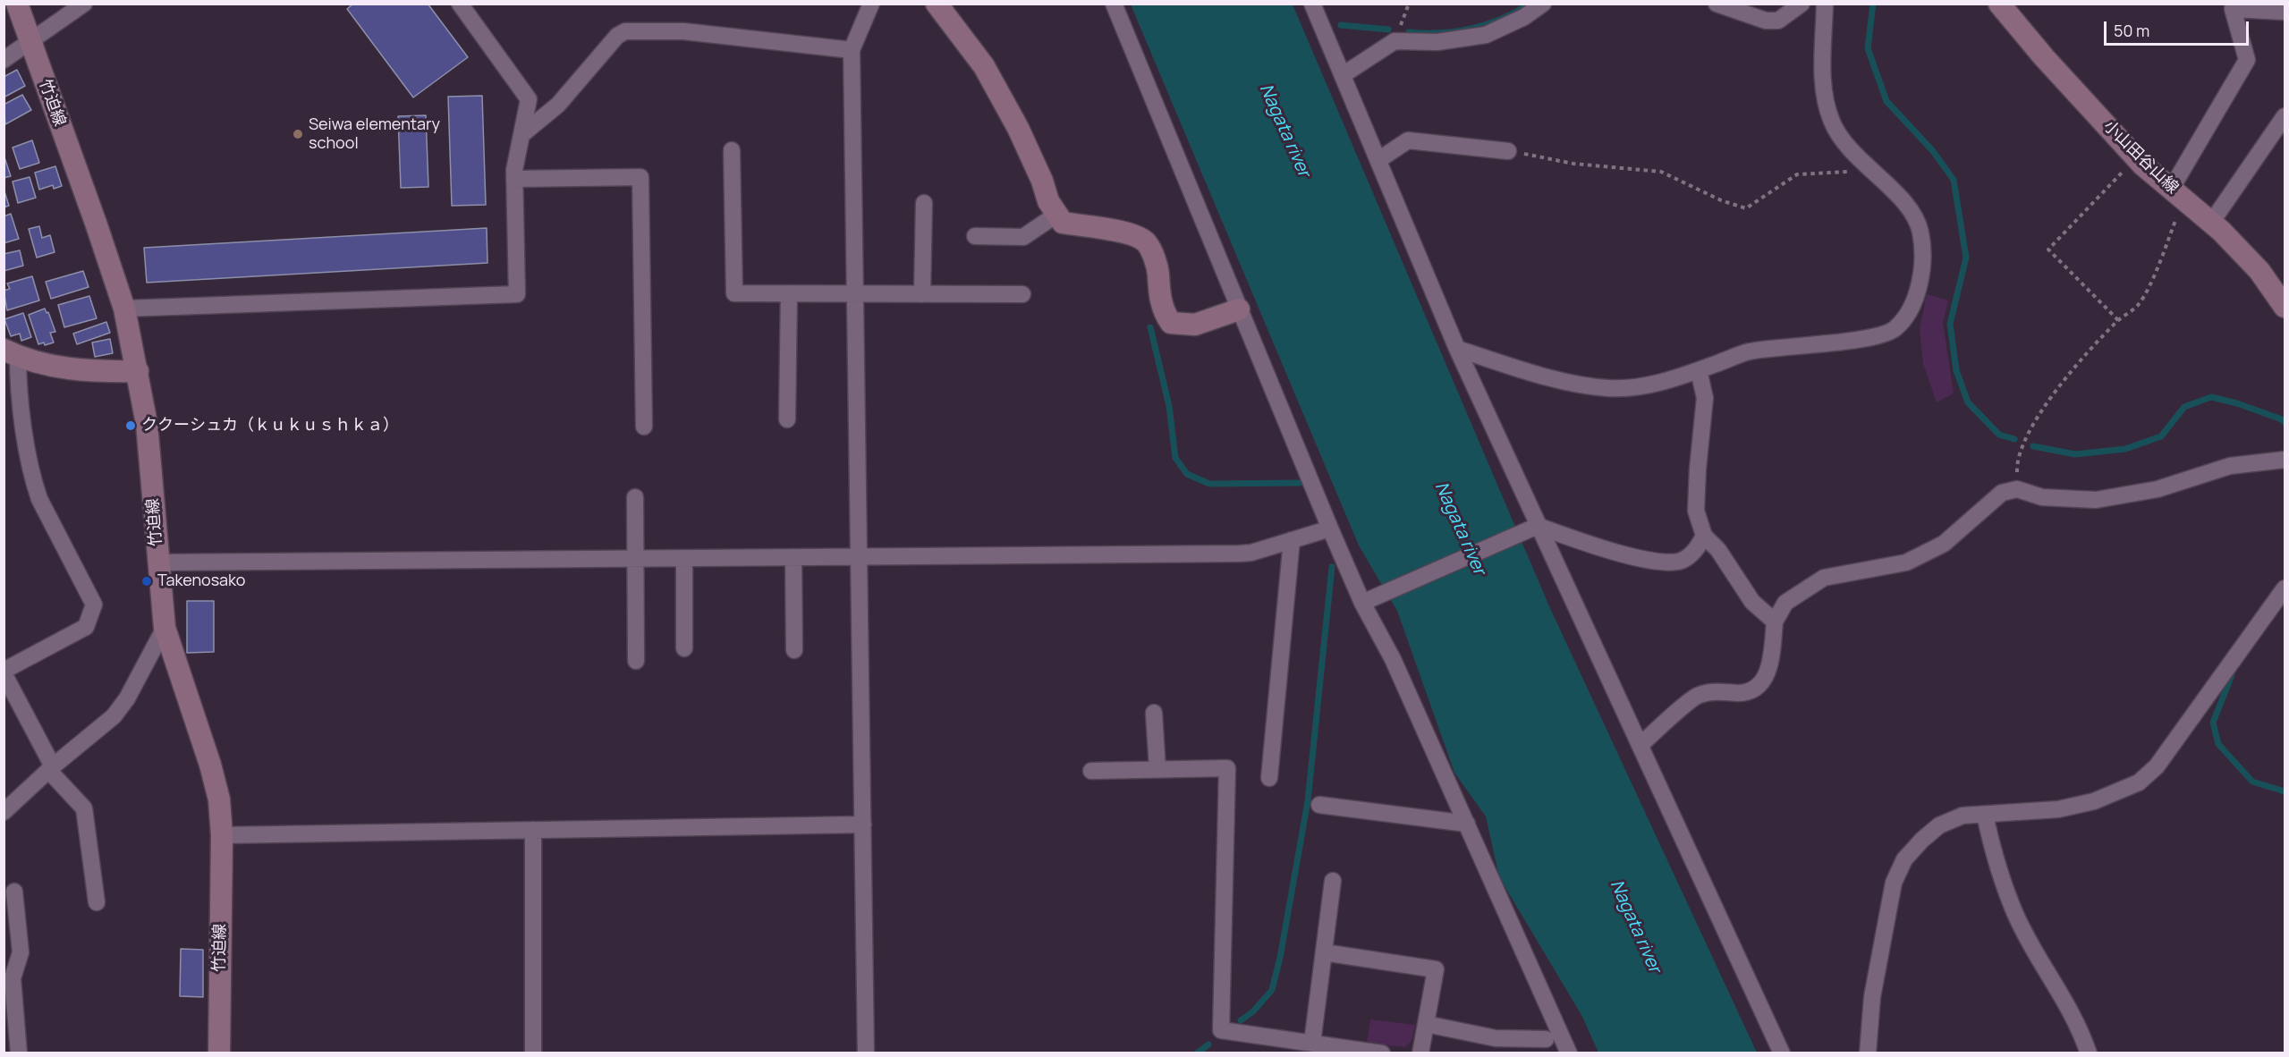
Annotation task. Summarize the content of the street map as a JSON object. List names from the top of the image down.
{
  "streets": {
    "street": ["竹迫線", "小山田谷山線"]
  },
  "water": ["Nagata river"],
  "places": ["Seiwa elementary school", "ククーシュカ（ｋｕｋｕｓｈｋａ）", "Takenosako"],
  "scale_bar": "50 m"
}
